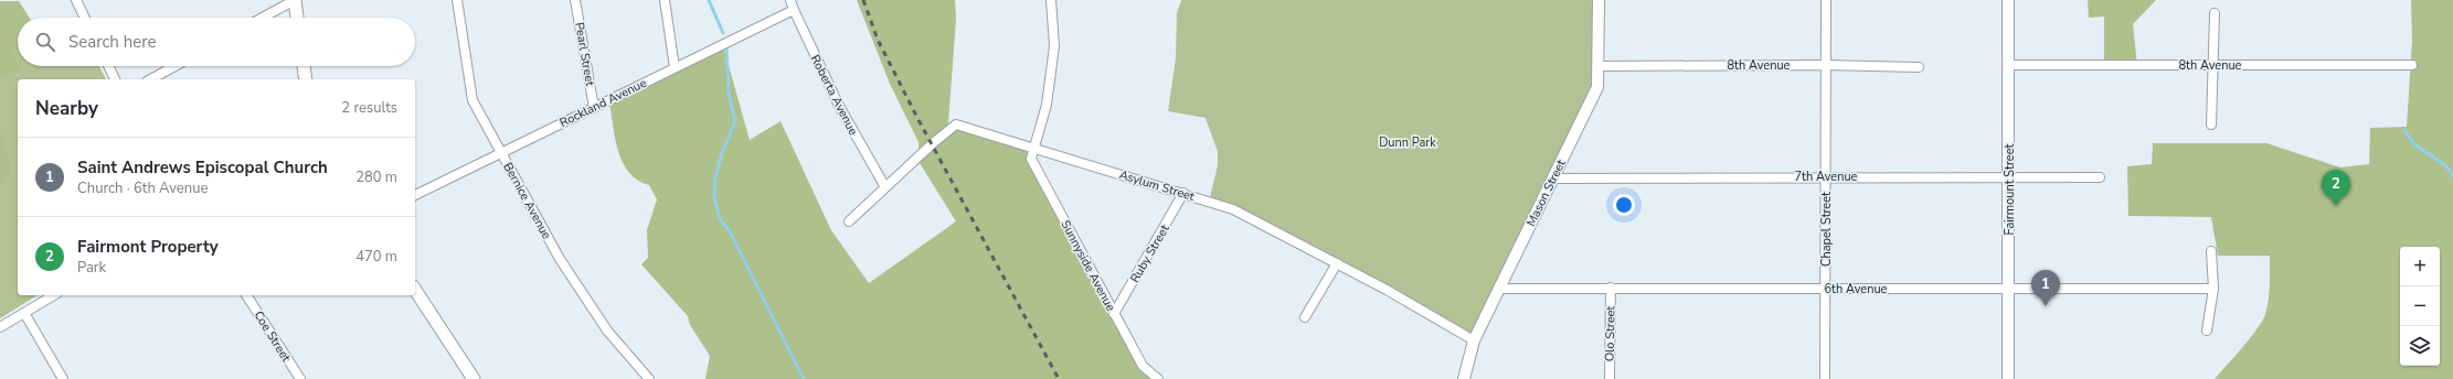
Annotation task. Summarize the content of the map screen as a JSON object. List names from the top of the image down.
{
  "streets": {
    "street": [
      "Pearl Street",
      "8th Avenue",
      "Roberta Avenue",
      "Rockland Avenue",
      "7th Avenue",
      "Asylum Street",
      "Fairmount Street",
      "Mason Street",
      "Bernice Avenue",
      "Chapel Street",
      "Ruby Street",
      "Sunnyside Avenue",
      "6th Avenue",
      "Olo Street",
      "Coe Street"
    ]
  },
  "crossings": [
    ["Pearl Street", "Rockland Avenue"],
    ["8th Avenue", "Fairmount Street"],
    ["8th Avenue", "Mason Street"],
    ["8th Avenue", "Chapel Street"],
    ["Roberta Avenue", "Rockland Avenue"],
    ["Roberta Avenue", "Asylum Street"],
    ["Rockland Avenue", "Bernice Avenue"],
    ["7th Avenue", "Fairmount Street"],
    ["7th Avenue", "Mason Street"],
    ["7th Avenue", "Chapel Street"],
    ["Asylum Street", "Mason Street"],
    ["Asylum Street", "Ruby Street"],
    ["Asylum Street", "Sunnyside Avenue"],
    ["Fairmount Street", "6th Avenue"],
    ["Mason Street", "6th Avenue"],
    ["Chapel Street", "6th Avenue"],
    ["Ruby Street", "Sunnyside Avenue"],
    ["6th Avenue", "Olo Street"]
  ],
  "parks": ["Dunn Park"],
  "page": {
    "search": "Search here",
    "heading": ["Nearby", "2 results"],
    "list": [
      {
        "mark": "1",
        "name": "Saint Andrews Episcopal Church",
        "note": "Church · 6th Avenue",
        "value": "280 m"
      },
      {
        "mark": "2",
        "name": "Fairmont Property",
        "note": "Park",
        "value": "470 m"
      }
    ],
    "pins": ["2", "1"],
    "map_buttons": ["+", "−"]
  }
}
